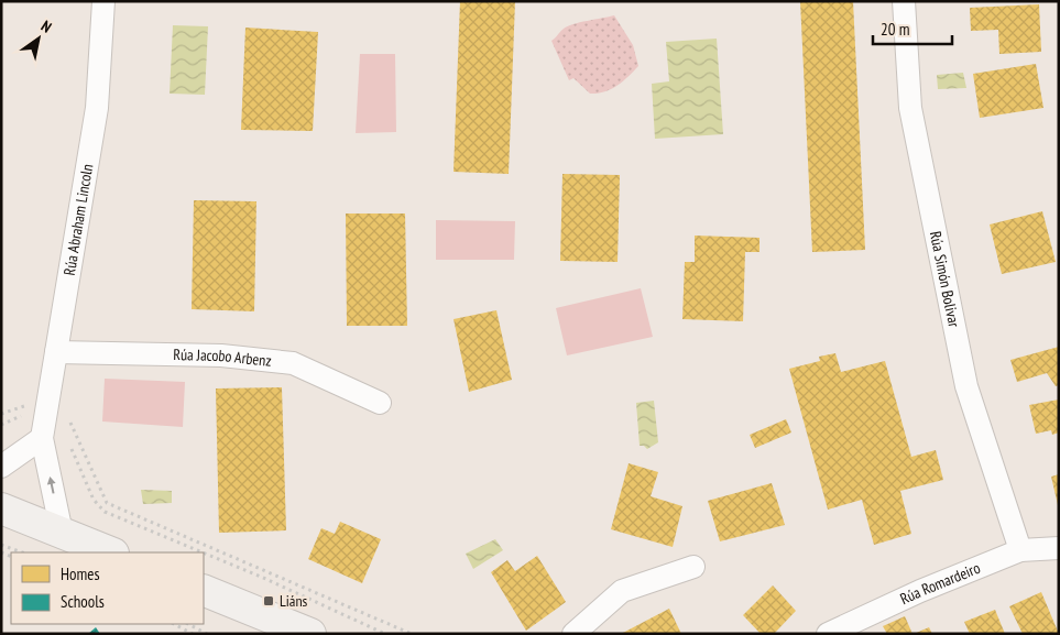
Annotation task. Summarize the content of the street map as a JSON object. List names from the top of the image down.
{
  "streets": {
    "street": [
      "Rúa Abraham Lincoln",
      "Rúa Simón Bolivar",
      "Rúa Jacobo Arbenz",
      "Rúa Romardeiro"
    ]
  },
  "crossings": [
    ["Rúa Abraham Lincoln", "Rúa Jacobo Arbenz"],
    ["Rúa Simón Bolivar", "Rúa Romardeiro"]
  ],
  "places": {
    "transit": ["Liáns"]
  },
  "legend": ["Homes", "Schools"],
  "scale_bar": "20 m",
  "north": "top right"
}
